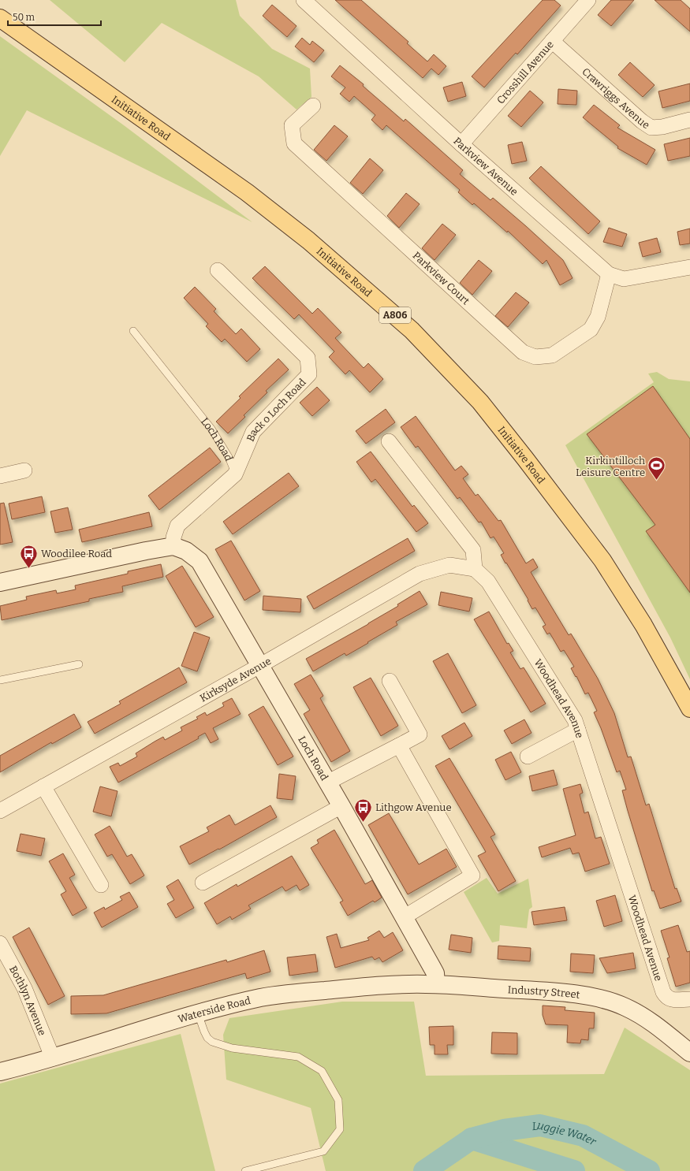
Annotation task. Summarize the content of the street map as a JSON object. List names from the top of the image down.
{
  "streets": {
    "main road": [
      "Initiative Road",
      "A806",
      "Loch Road",
      "Industry Street",
      "Waterside Road"
    ],
    "street": [
      "Crosshill Avenue",
      "Crawriggs Avenue",
      "Parkview Avenue",
      "Parkview Court",
      "Back o Loch Road",
      "Kirksyde Avenue",
      "Woodhead Avenue",
      "Bothlyn Avenue"
    ]
  },
  "crossings": [
    ["Crosshill Avenue", "Crawriggs Avenue"],
    ["Crosshill Avenue", "Parkview Avenue"],
    ["Parkview Avenue", "Parkview Court"],
    ["Back o Loch Road", "Loch Road"],
    ["Loch Road", "Kirksyde Avenue"],
    ["Loch Road", "Industry Street"],
    ["Loch Road", "Waterside Road"],
    ["Kirksyde Avenue", "Woodhead Avenue"],
    ["Industry Street", "Waterside Road"],
    ["Bothlyn Avenue", "Waterside Road"]
  ],
  "water": ["Luggie Water"],
  "places": {
    "sports": ["Kirkintilloch Leisure Centre"],
    "bus stop": ["Woodilee Road", "Lithgow Avenue"]
  },
  "scale_bar": "50 m"
}
